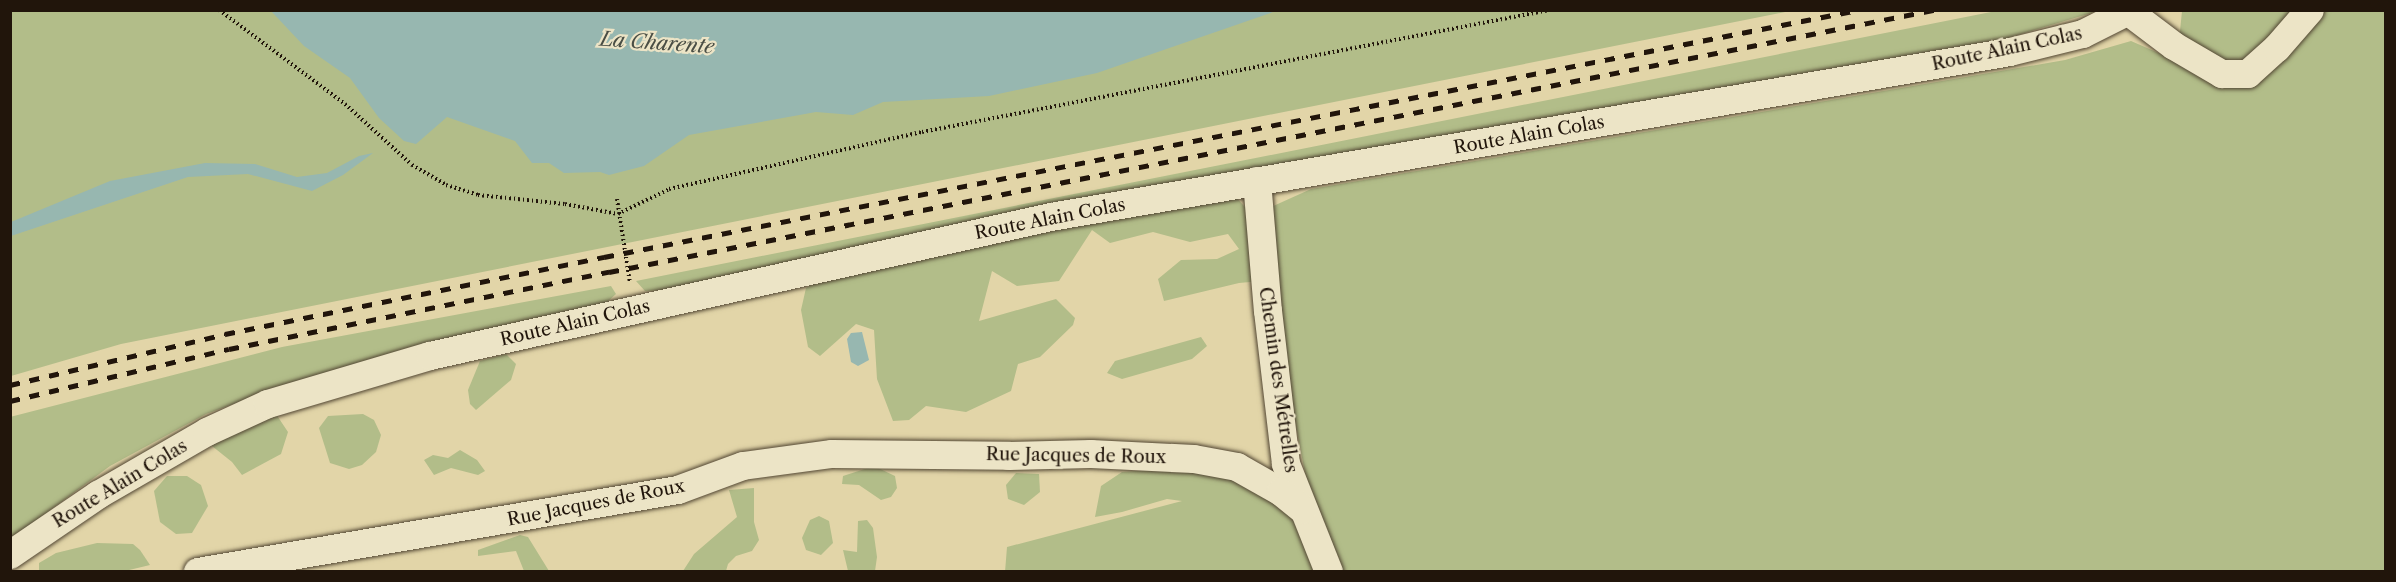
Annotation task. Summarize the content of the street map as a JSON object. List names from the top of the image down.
{
  "streets": {
    "street": ["Route Alain Colas", "Chemin des Métrelles", "Rue Jacques de Roux"]
  },
  "crossings": [
    ["Route Alain Colas", "Chemin des Métrelles"],
    ["Chemin des Métrelles", "Rue Jacques de Roux"]
  ],
  "water": ["La Charente"]
}
